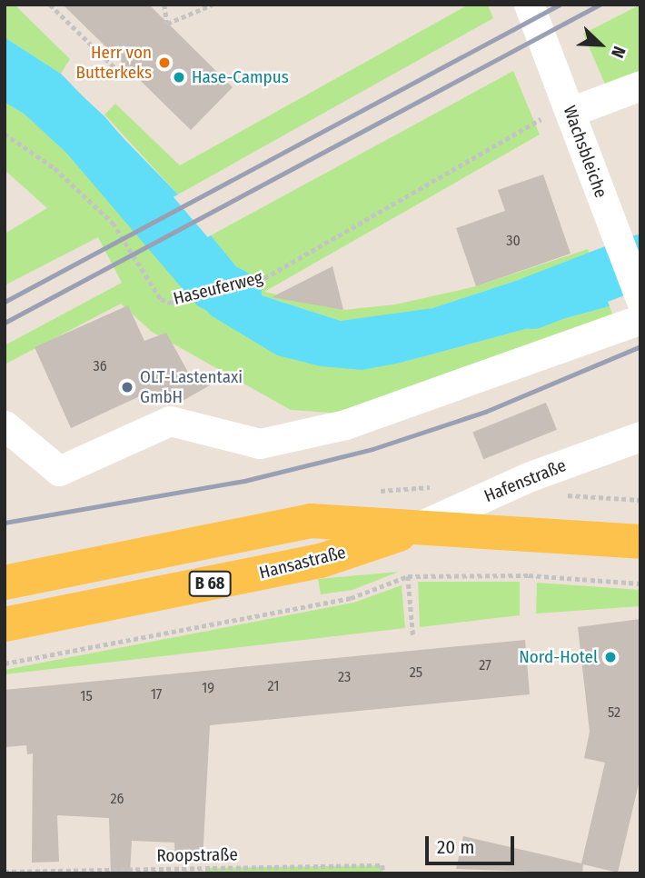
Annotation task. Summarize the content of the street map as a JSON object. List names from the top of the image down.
{
  "streets": {
    "main road": ["Hansastraße", "B 68"],
    "street": ["Wachsbleiche", "Hafenstraße"],
    "path": ["Haseuferweg", "Roopstraße"]
  },
  "crossings": [
    ["Hafenstraße", "Hansastraße"]
  ],
  "places": [
    "Herr von Butterkeks",
    "Hase-Campus",
    "OLT-Lastentaxi GmbH",
    "Nord-Hotel"
  ],
  "house_numbers": [
    "30",
    "36",
    "27",
    "25",
    "23",
    "21",
    "19",
    "17",
    "15",
    "52",
    "26"
  ],
  "scale_bar": "20 m",
  "north": "bottom right"
}
